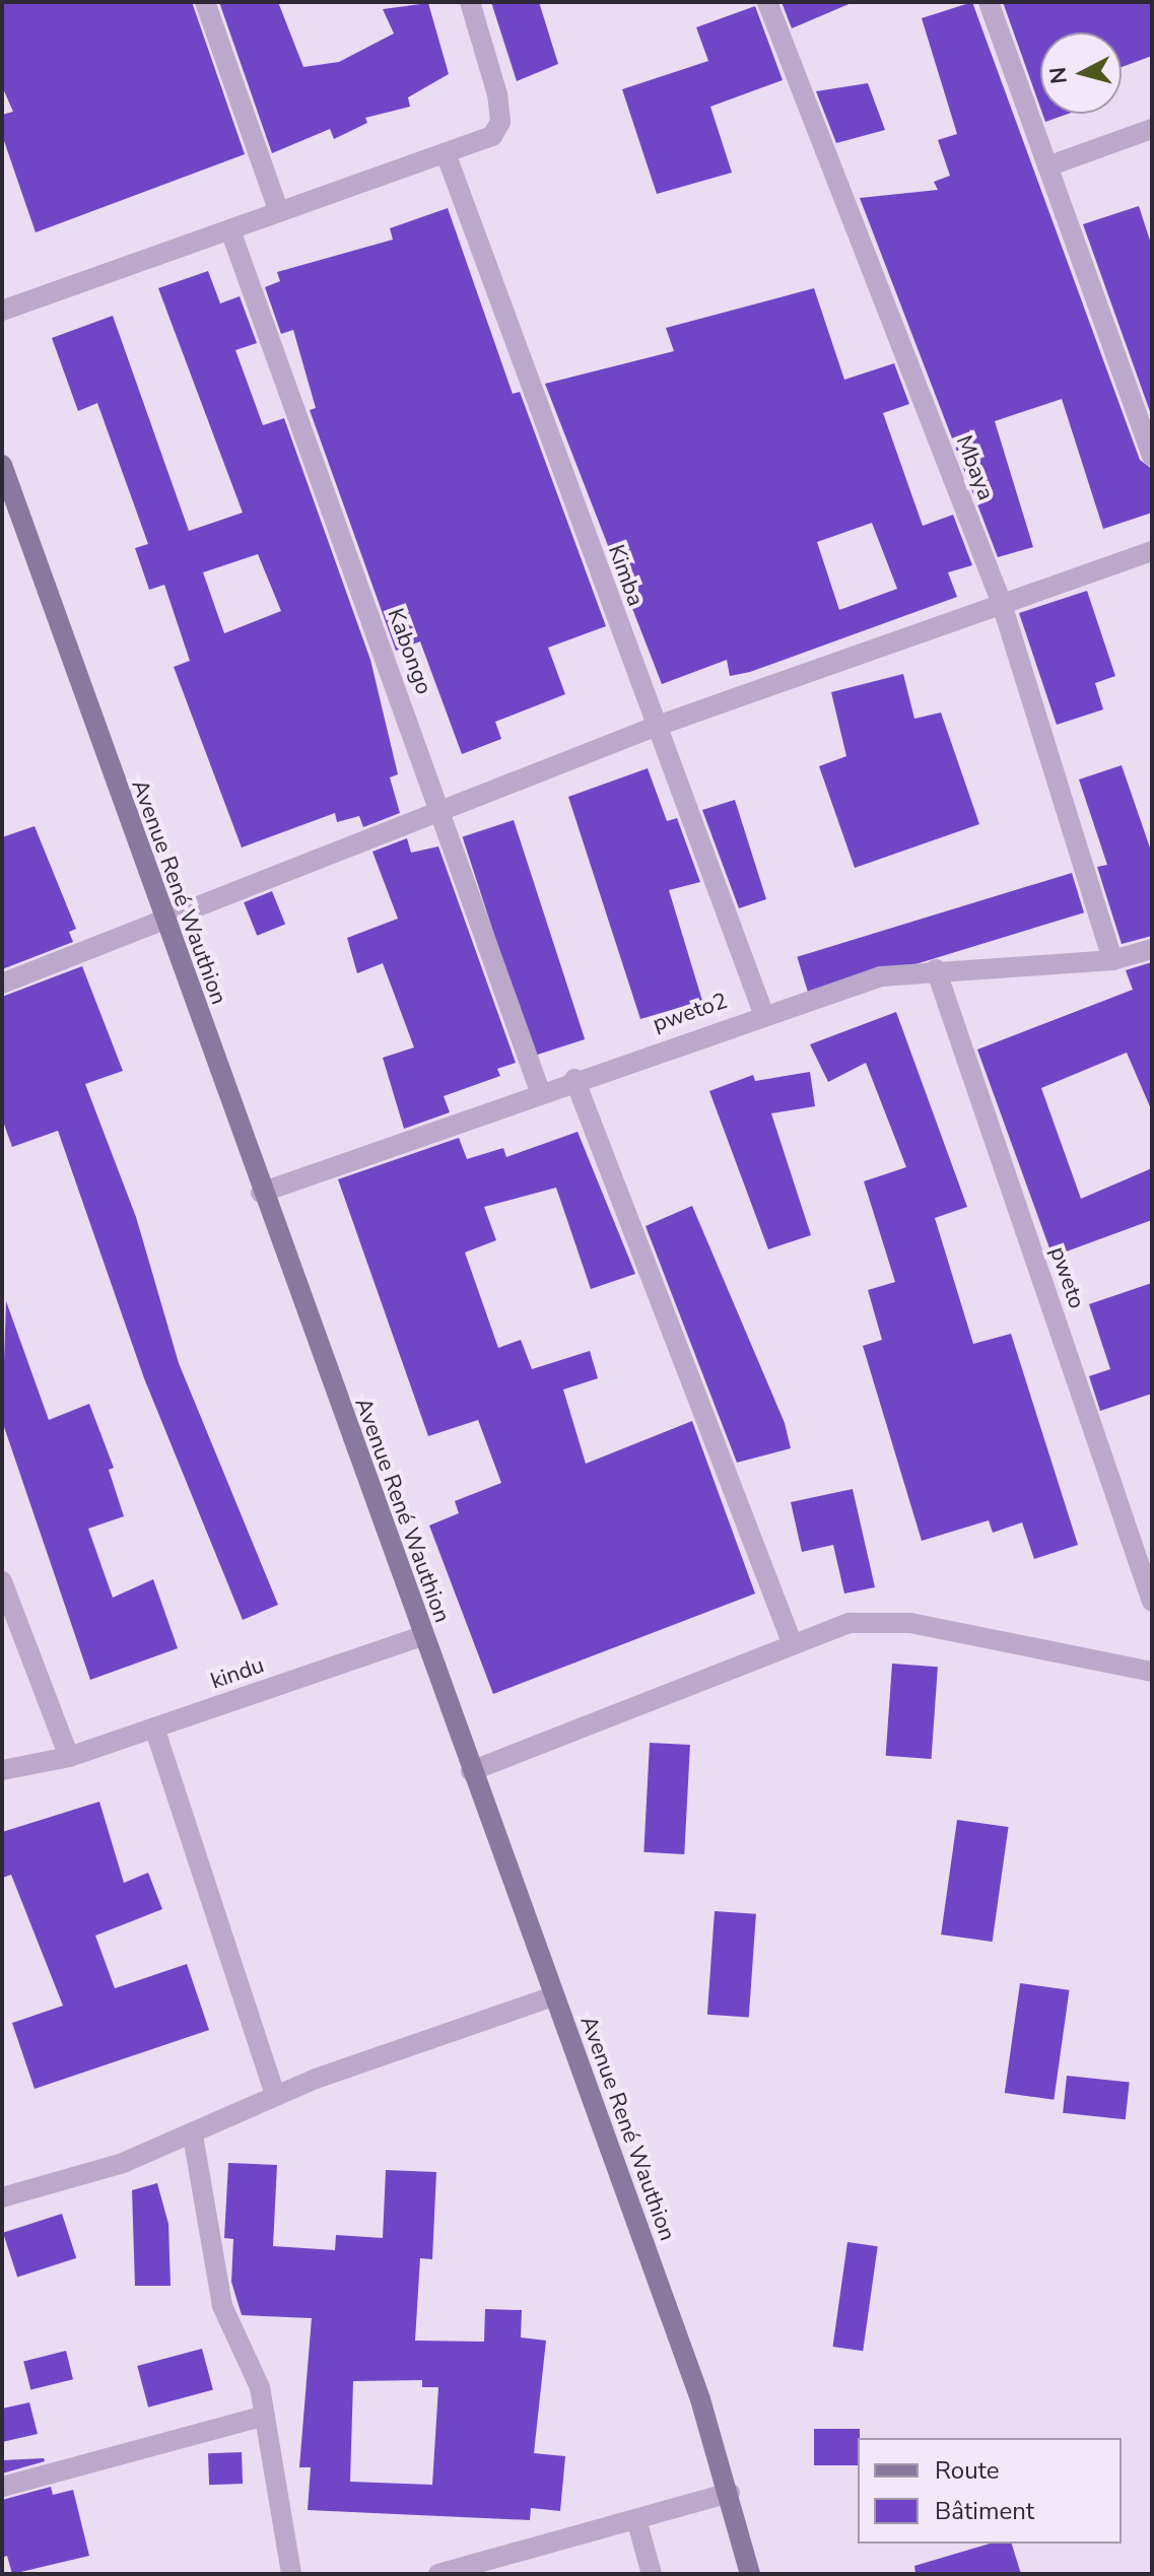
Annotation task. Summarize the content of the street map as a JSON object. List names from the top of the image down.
{
  "streets": {
    "street": [
      "Mbaya",
      "Kimba",
      "Kabongo",
      "Avenue René Wauthion",
      "pweto2",
      "pweto",
      "kindu"
    ]
  },
  "crossings": [
    ["Mbaya", "pweto2"],
    ["Kimba", "pweto2"],
    ["Kabongo", "pweto2"],
    ["Avenue René Wauthion", "pweto2"],
    ["Avenue René Wauthion", "kindu"],
    ["pweto2", "pweto"]
  ],
  "legend": ["Route", "Bâtiment"],
  "north": "left"
}
